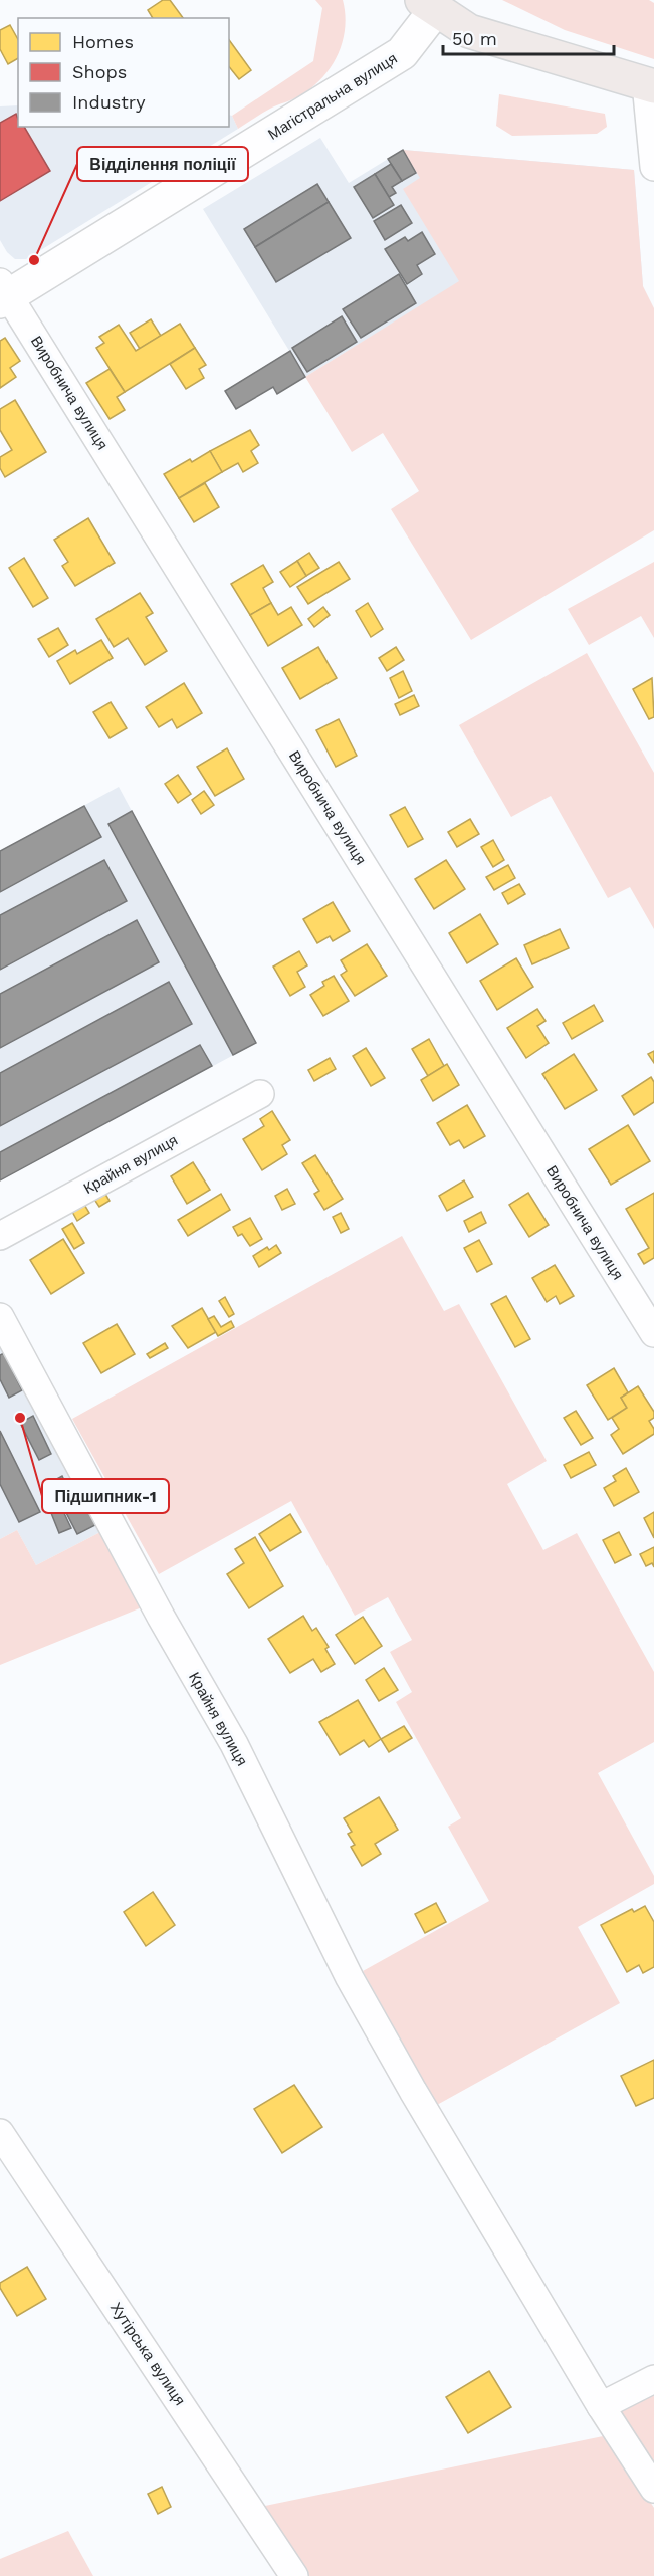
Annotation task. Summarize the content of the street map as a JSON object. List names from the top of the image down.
{
  "streets": {
    "street": [
      "Магістральна вулиця",
      "Виробнича вулиця",
      "Крайня вулиця",
      "Хутірська вулиця"
    ]
  },
  "crossings": [
    ["Магістральна вулиця", "Виробнича вулиця"]
  ],
  "places": ["Відділення поліції", "Підшипник-1"],
  "legend": ["Homes", "Shops", "Industry"],
  "scale_bar": "50 m"
}
